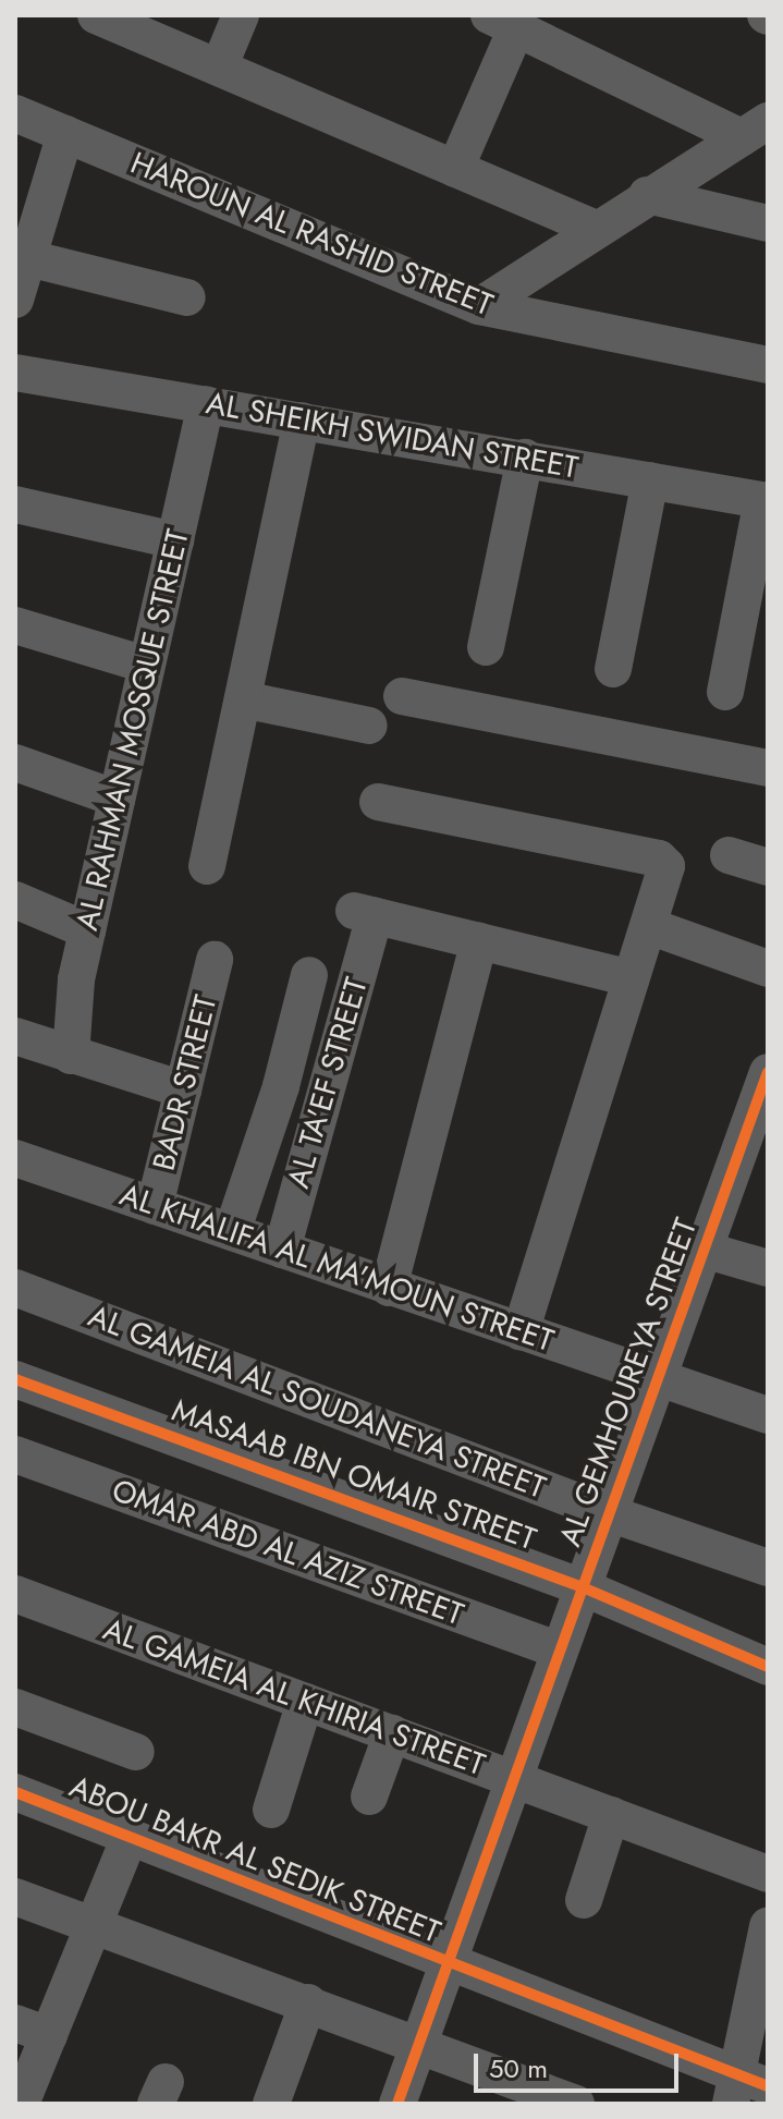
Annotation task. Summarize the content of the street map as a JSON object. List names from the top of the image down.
{
  "streets": {
    "street": [
      "HAROUN AL RASHID STREET",
      "AL SHEIKH SWIDAN STREET",
      "AL RAHMAN MOSQUE STREET",
      "BADR STREET",
      "AL TA'EF STREET",
      "AL KHALIFA AL MA'MOUN STREET",
      "AL GEMHOUREYA STREET",
      "AL GAMEIA AL SOUDANEYA STREET",
      "MASAAB IBN OMAIR STREET",
      "OMAR ABD AL AZIZ STREET",
      "AL GAMEIA AL KHIRIA STREET",
      "ABOU BAKR AL SEDIK STREET"
    ]
  },
  "crossings": [
    ["AL SHEIKH SWIDAN STREET", "AL RAHMAN MOSQUE STREET"],
    ["BADR STREET", "AL KHALIFA AL MA'MOUN STREET"],
    ["AL TA'EF STREET", "AL KHALIFA AL MA'MOUN STREET"],
    ["AL KHALIFA AL MA'MOUN STREET", "AL GEMHOUREYA STREET"],
    ["AL GEMHOUREYA STREET", "AL GAMEIA AL SOUDANEYA STREET"],
    ["AL GEMHOUREYA STREET", "MASAAB IBN OMAIR STREET"],
    ["AL GEMHOUREYA STREET", "OMAR ABD AL AZIZ STREET"],
    ["AL GEMHOUREYA STREET", "AL GAMEIA AL KHIRIA STREET"],
    ["AL GEMHOUREYA STREET", "ABOU BAKR AL SEDIK STREET"]
  ],
  "scale_bar": "50 m"
}
